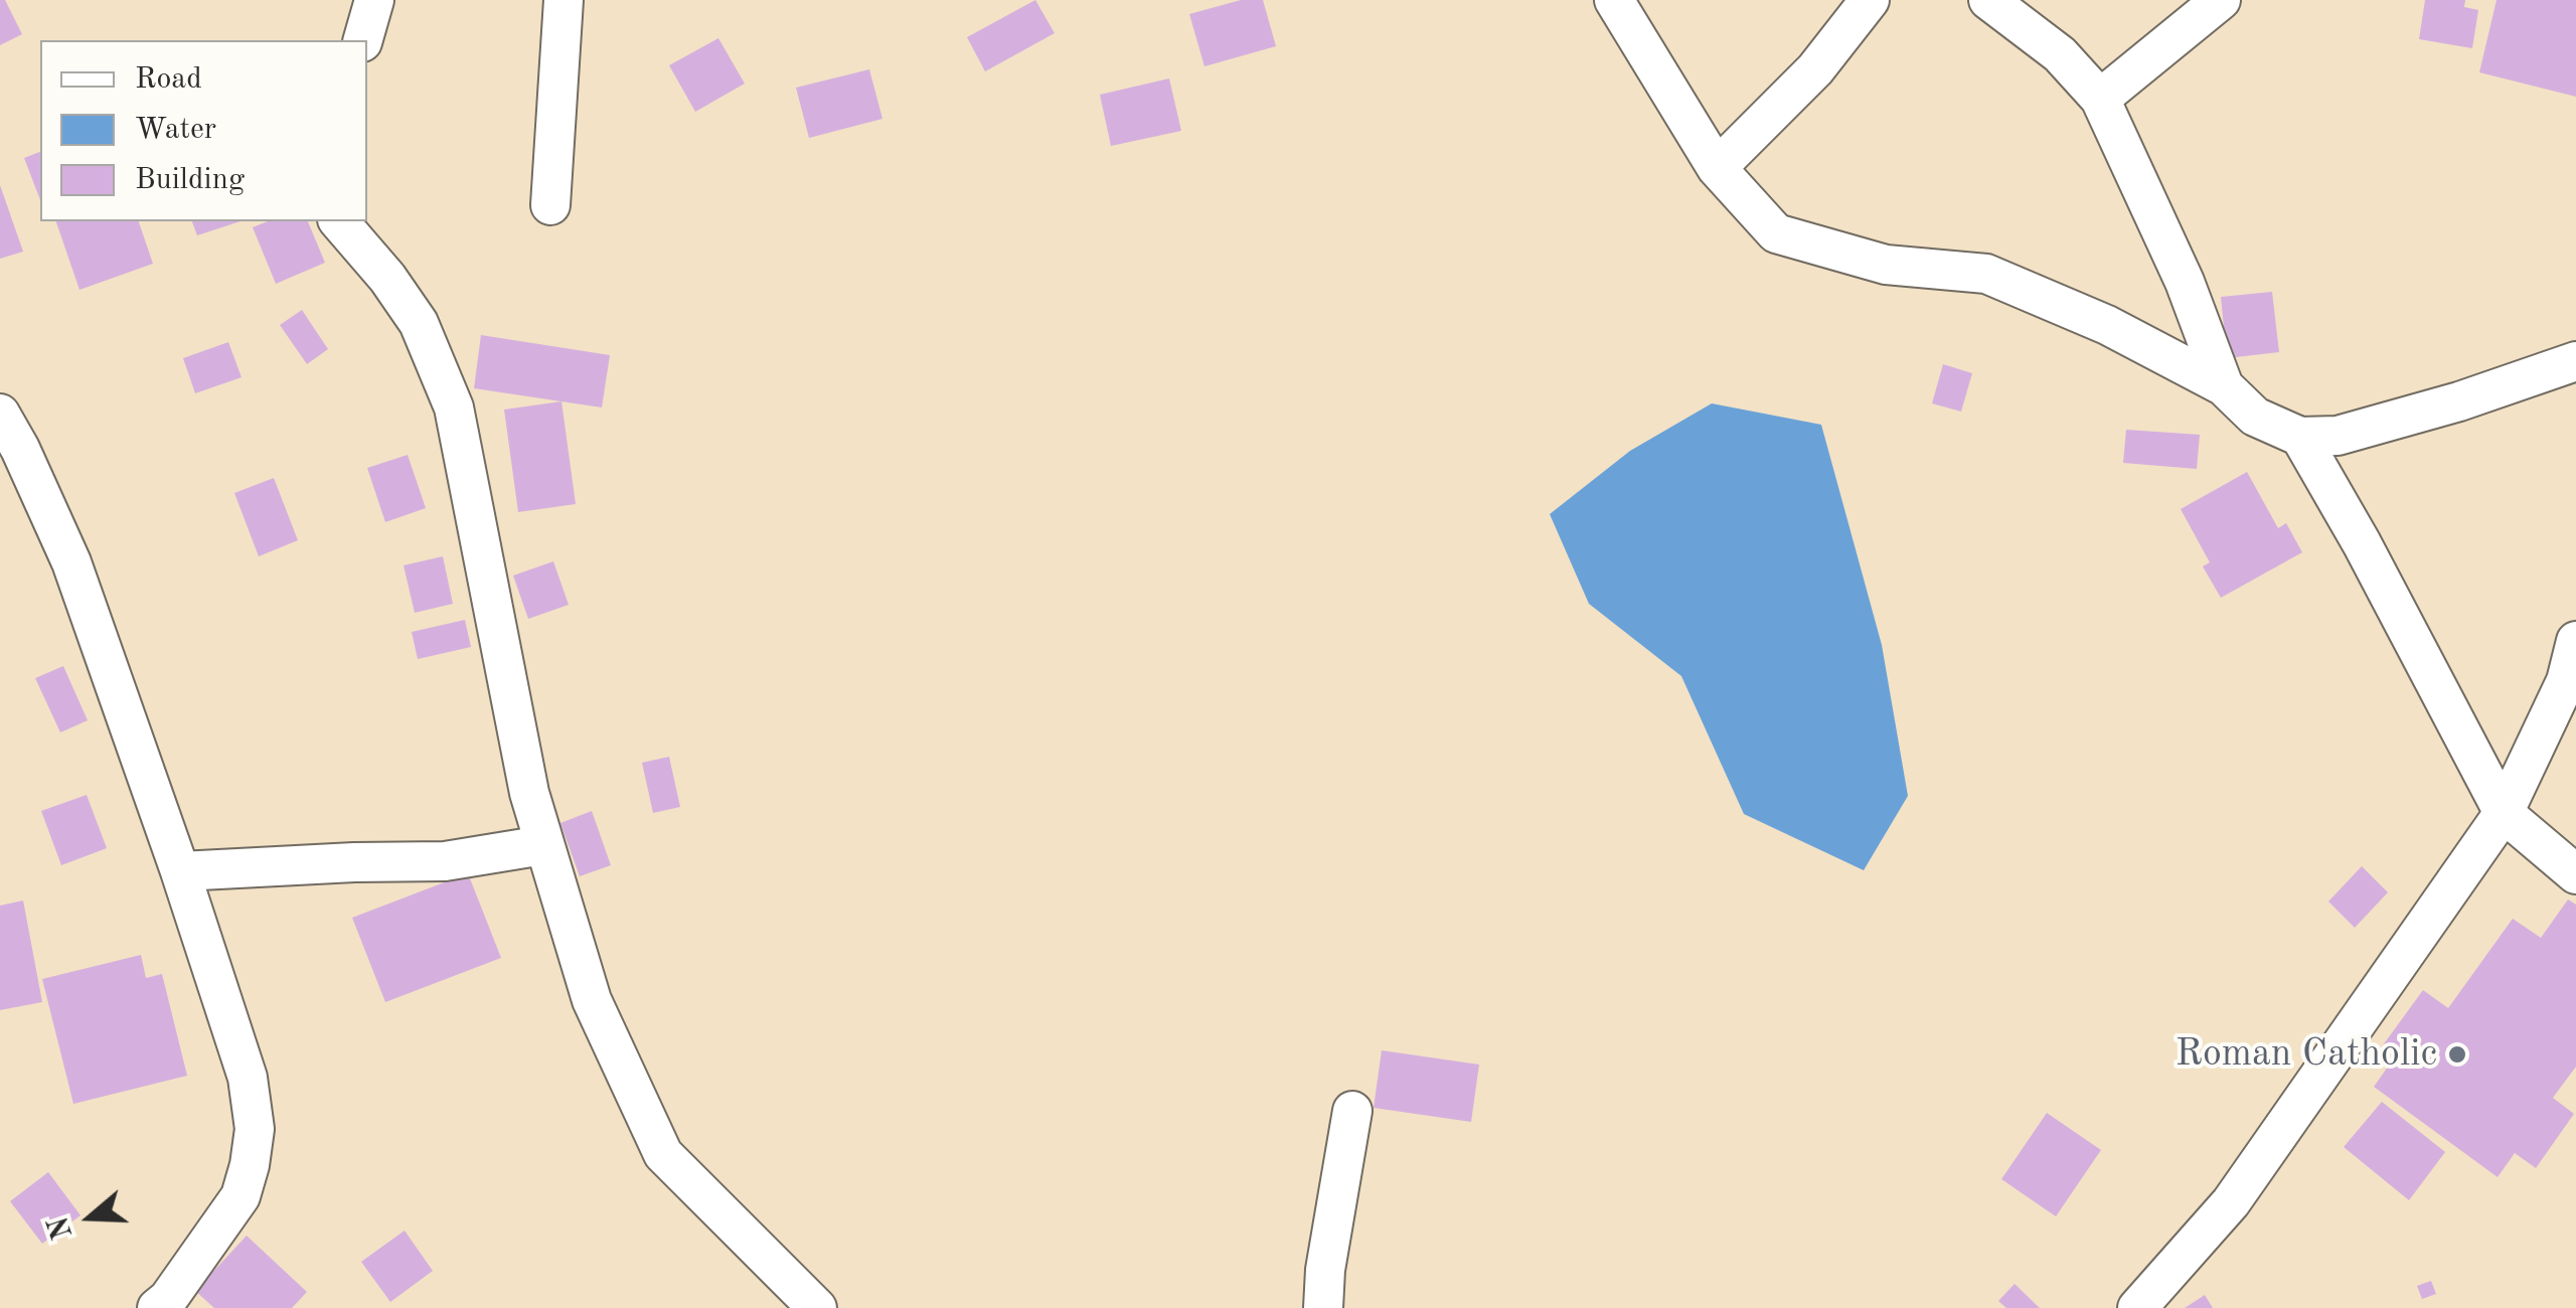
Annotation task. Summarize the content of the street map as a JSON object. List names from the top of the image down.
{
  "places": ["Roman Catholic"],
  "legend": ["Road", "Water", "Building"],
  "north": "left"
}
